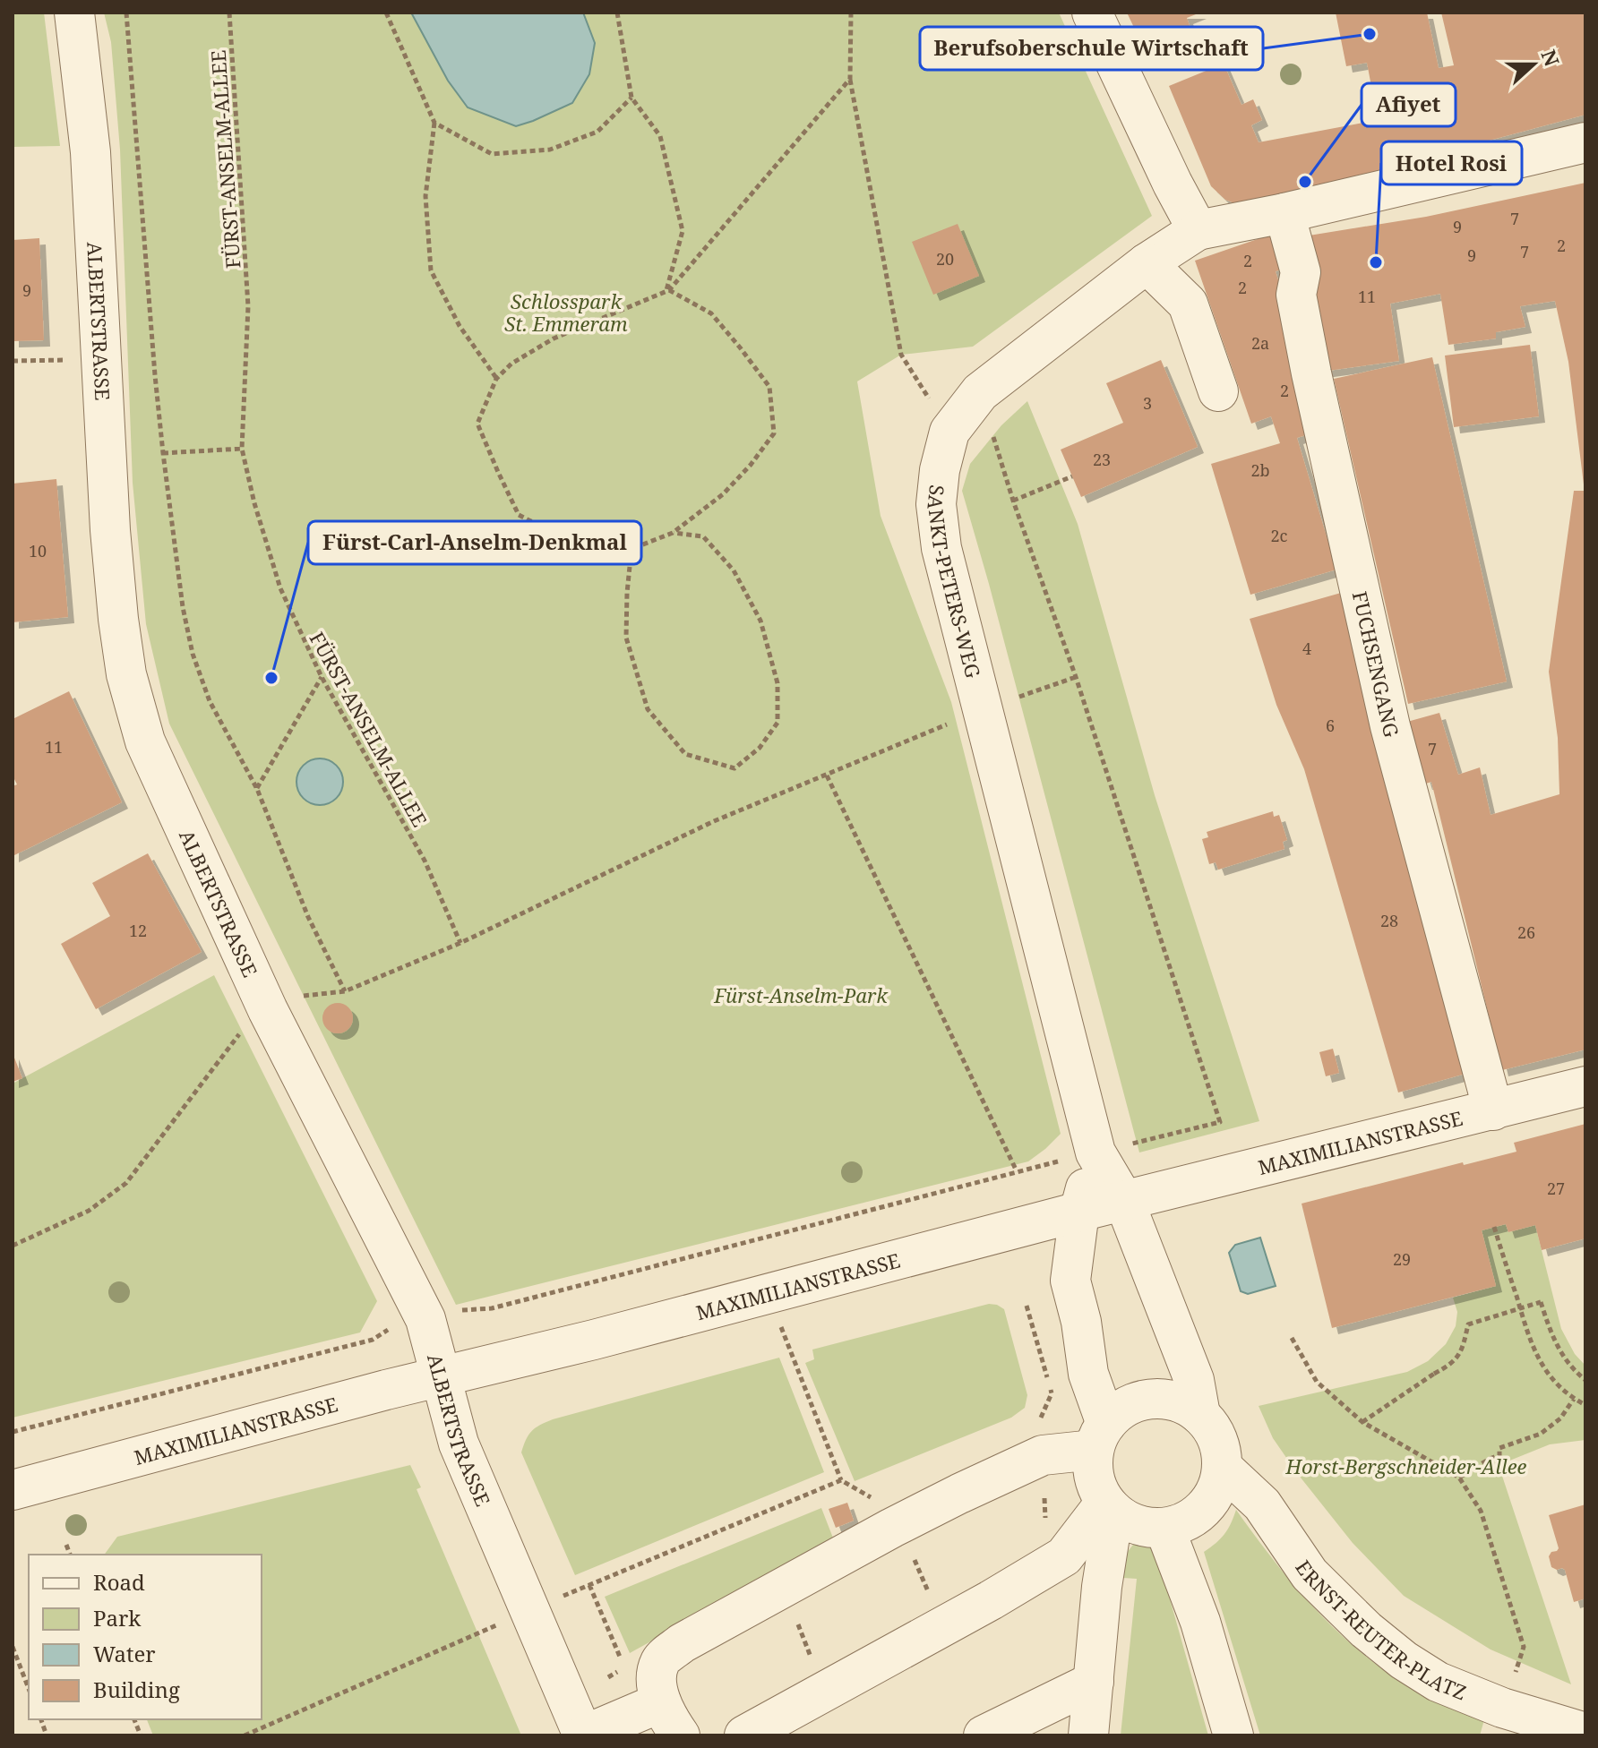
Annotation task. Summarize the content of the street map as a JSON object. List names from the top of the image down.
{
  "streets": {
    "street": [
      "ALBERTSTRASSE",
      "SANKT-PETERS-WEG",
      "FUCHSENGANG",
      "MAXIMILIANSTRASSE",
      "ERNST-REUTER-PLATZ"
    ],
    "path": ["FÜRST-ANSELM-ALLEE"]
  },
  "crossings": [
    ["ALBERTSTRASSE", "MAXIMILIANSTRASSE"],
    ["SANKT-PETERS-WEG", "MAXIMILIANSTRASSE"],
    ["FUCHSENGANG", "MAXIMILIANSTRASSE"]
  ],
  "parks": ["Schlosspark St. Emmeram", "Fürst-Anselm-Park", "Horst-Bergschneider-Allee"],
  "places": [
    "Berufsoberschule Wirtschaft",
    "Afiyet",
    "Hotel Rosi",
    "Fürst-Carl-Anselm-Denkmal"
  ],
  "house_numbers": [
    "7",
    "9",
    "2",
    "7",
    "9",
    "20",
    "2",
    "2",
    "9",
    "11",
    "2a",
    "2",
    "3",
    "23",
    "2b",
    "2c",
    "10",
    "4",
    "6",
    "11",
    "7",
    "28",
    "12",
    "26",
    "27",
    "29"
  ],
  "legend": [
    "Road",
    "Park",
    "Water",
    "Building"
  ],
  "north": "right"
}
